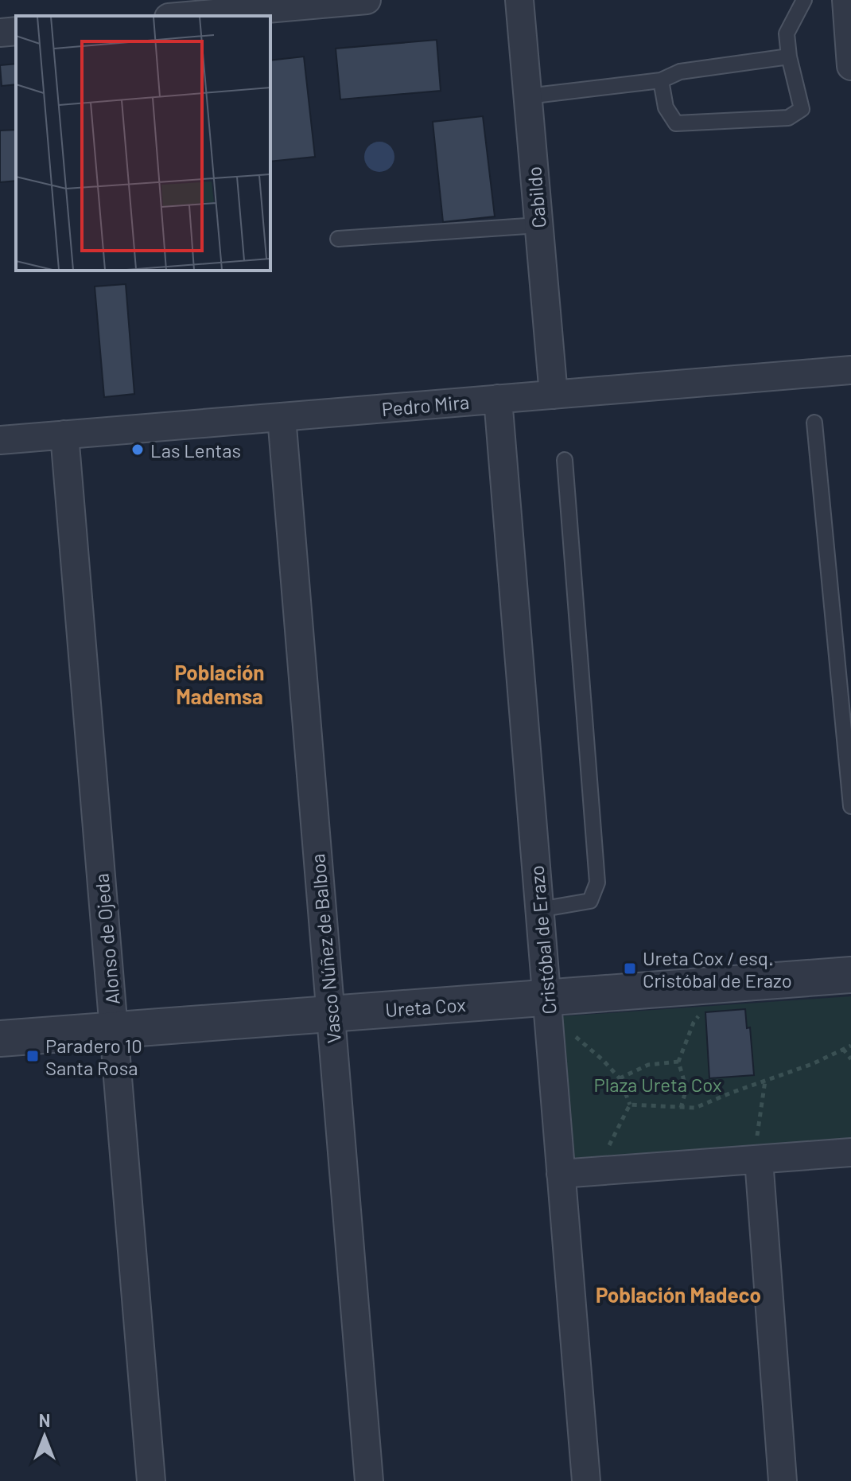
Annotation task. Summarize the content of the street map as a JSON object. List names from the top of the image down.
{
  "streets": {
    "street": [
      "Cabildo",
      "Pedro Mira",
      "Alonso de Ojeda",
      "Cristóbal de Erazo",
      "Vasco Núñez de Balboa",
      "Ureta Cox"
    ]
  },
  "crossings": [
    ["Cabildo", "Pedro Mira"],
    ["Pedro Mira", "Alonso de Ojeda"],
    ["Pedro Mira", "Cristóbal de Erazo"],
    ["Pedro Mira", "Vasco Núñez de Balboa"],
    ["Alonso de Ojeda", "Ureta Cox"],
    ["Cristóbal de Erazo", "Ureta Cox"],
    ["Vasco Núñez de Balboa", "Ureta Cox"]
  ],
  "districts": ["Población Mademsa", "Población Madeco"],
  "parks": ["Plaza Ureta Cox"],
  "places": {
    "other": ["Las Lentas"],
    "transit": ["Ureta Cox / esq. Cristóbal de Erazo", "Paradero 10 Santa Rosa"]
  },
  "north": "top"
}
